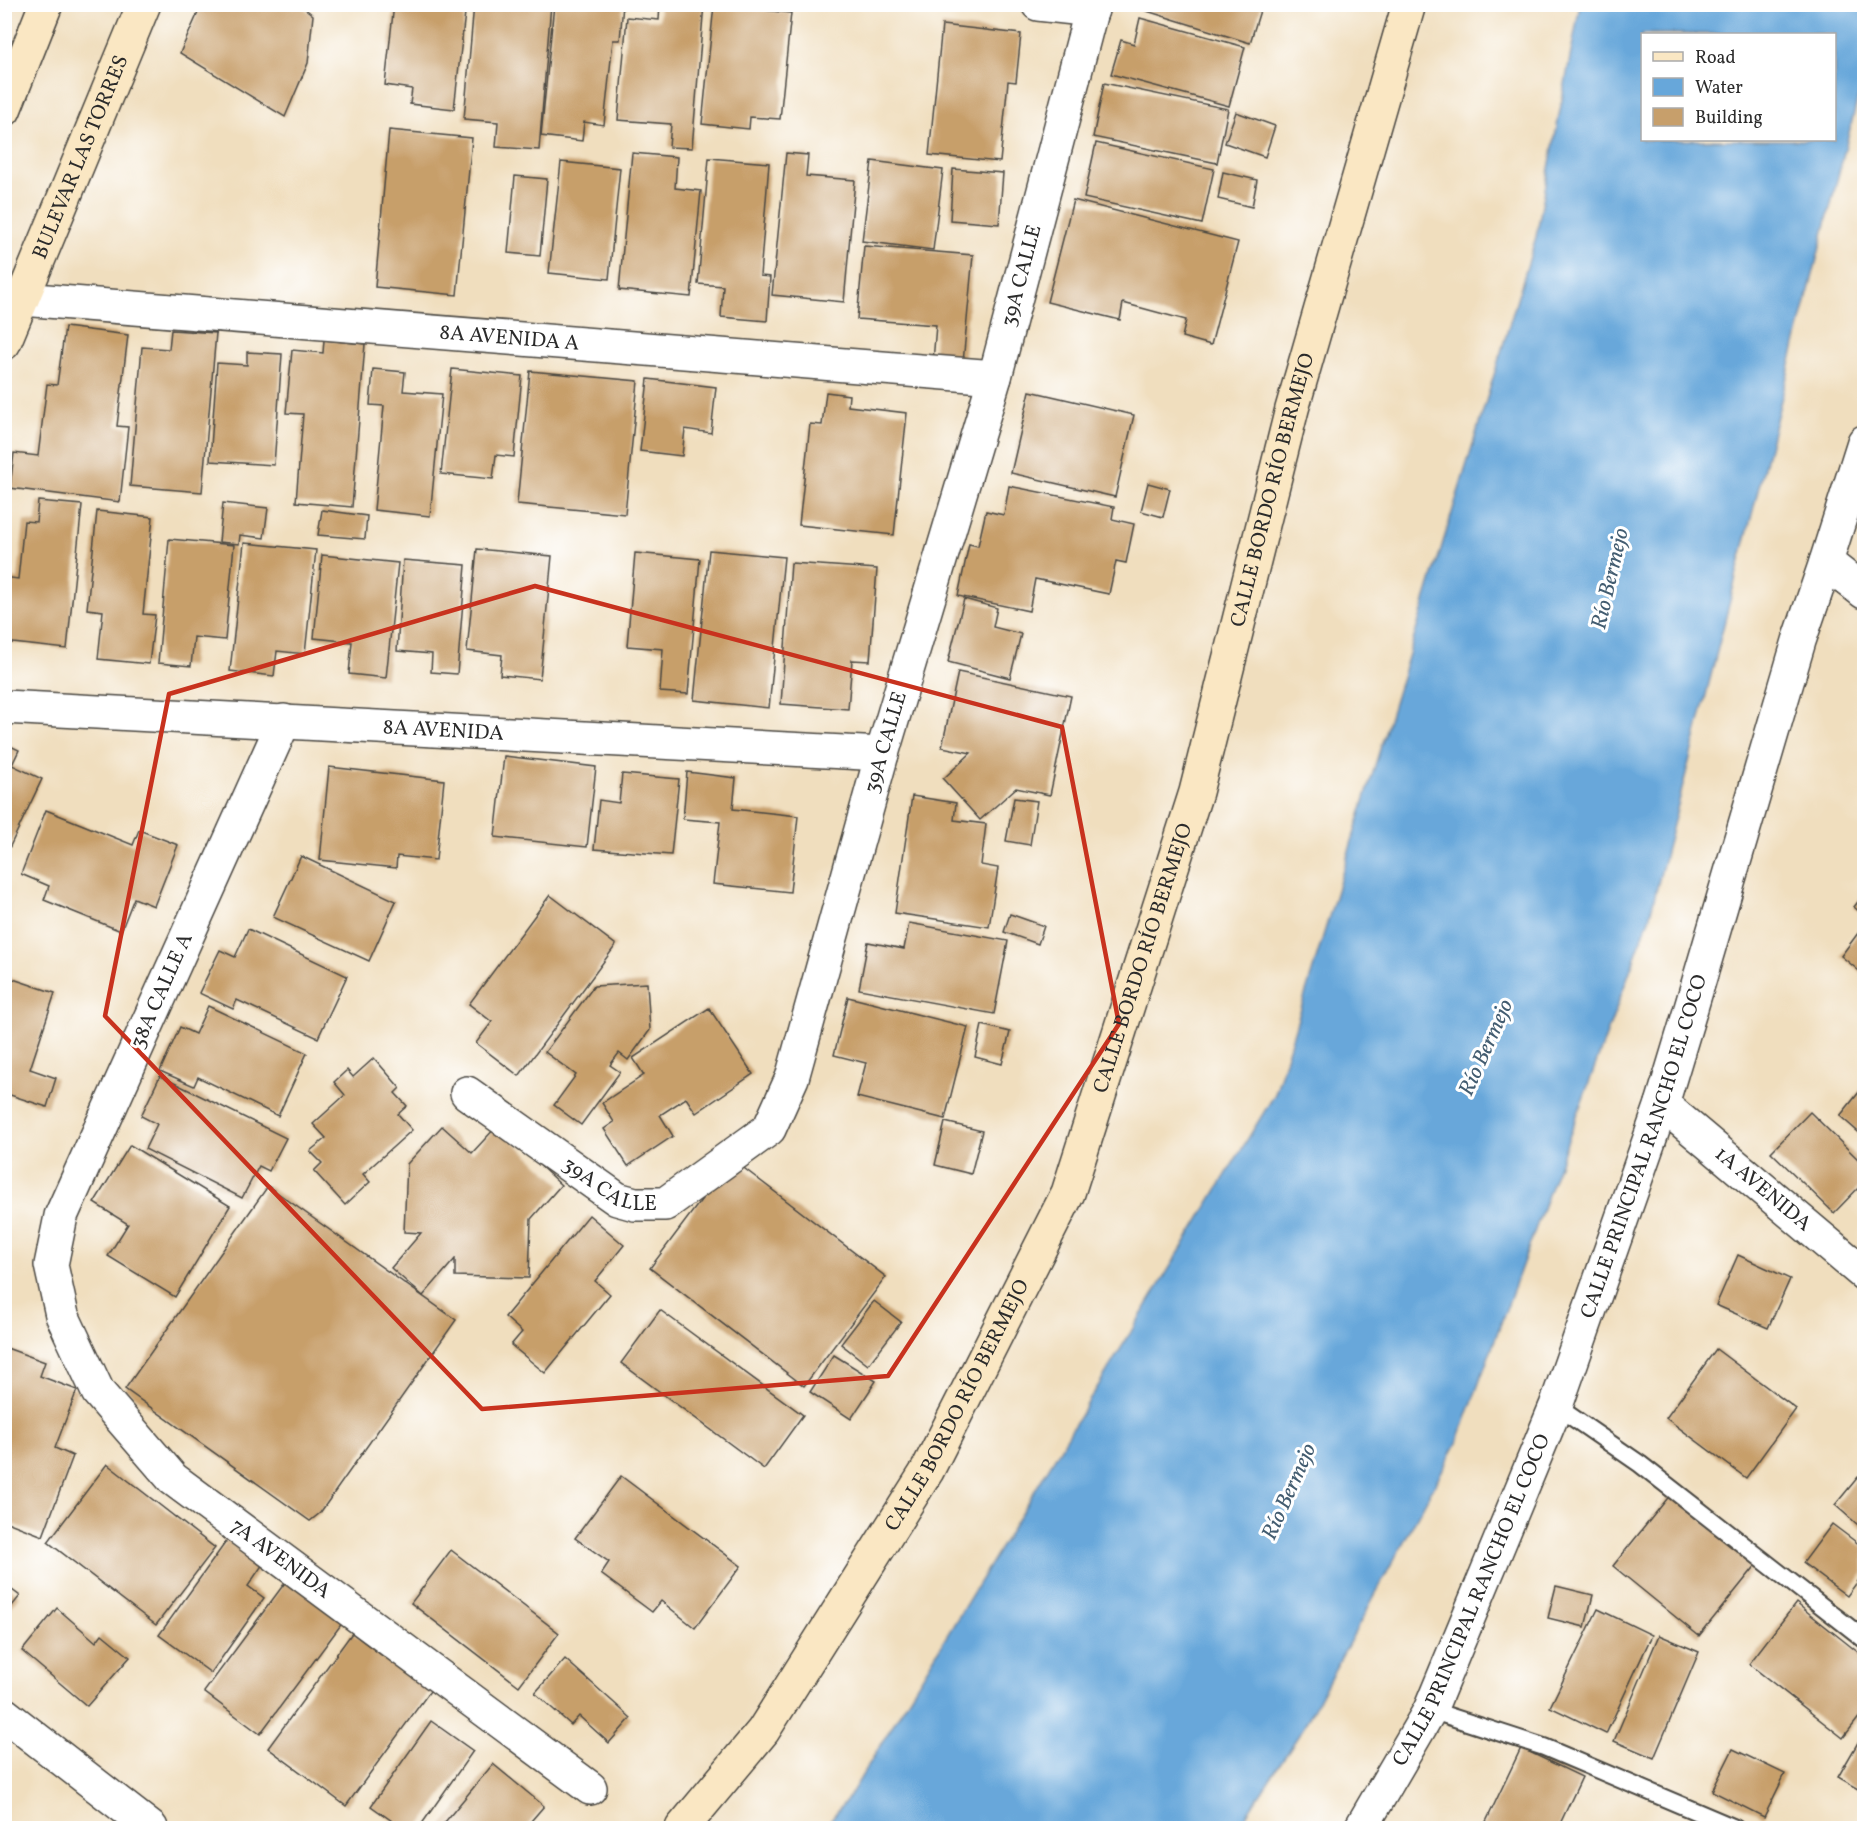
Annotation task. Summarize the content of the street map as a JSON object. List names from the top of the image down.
{
  "streets": {
    "main road": ["BULEVAR LAS TORRES", "CALLE BORDO RÍO BERMEJO"],
    "street": [
      "39A CALLE",
      "8A AVENIDA A",
      "8A AVENIDA",
      "38A CALLE A",
      "CALLE PRINCIPAL RANCHO EL COCO",
      "1A AVENIDA",
      "7A AVENIDA"
    ]
  },
  "crossings": [
    ["BULEVAR LAS TORRES", "8A AVENIDA A"],
    ["39A CALLE", "8A AVENIDA A"],
    ["39A CALLE", "8A AVENIDA"],
    ["8A AVENIDA", "38A CALLE A"],
    ["38A CALLE A", "7A AVENIDA"],
    ["CALLE PRINCIPAL RANCHO EL COCO", "1A AVENIDA"]
  ],
  "water": ["Río Bermejo"],
  "legend": ["Road", "Water", "Building"]
}
